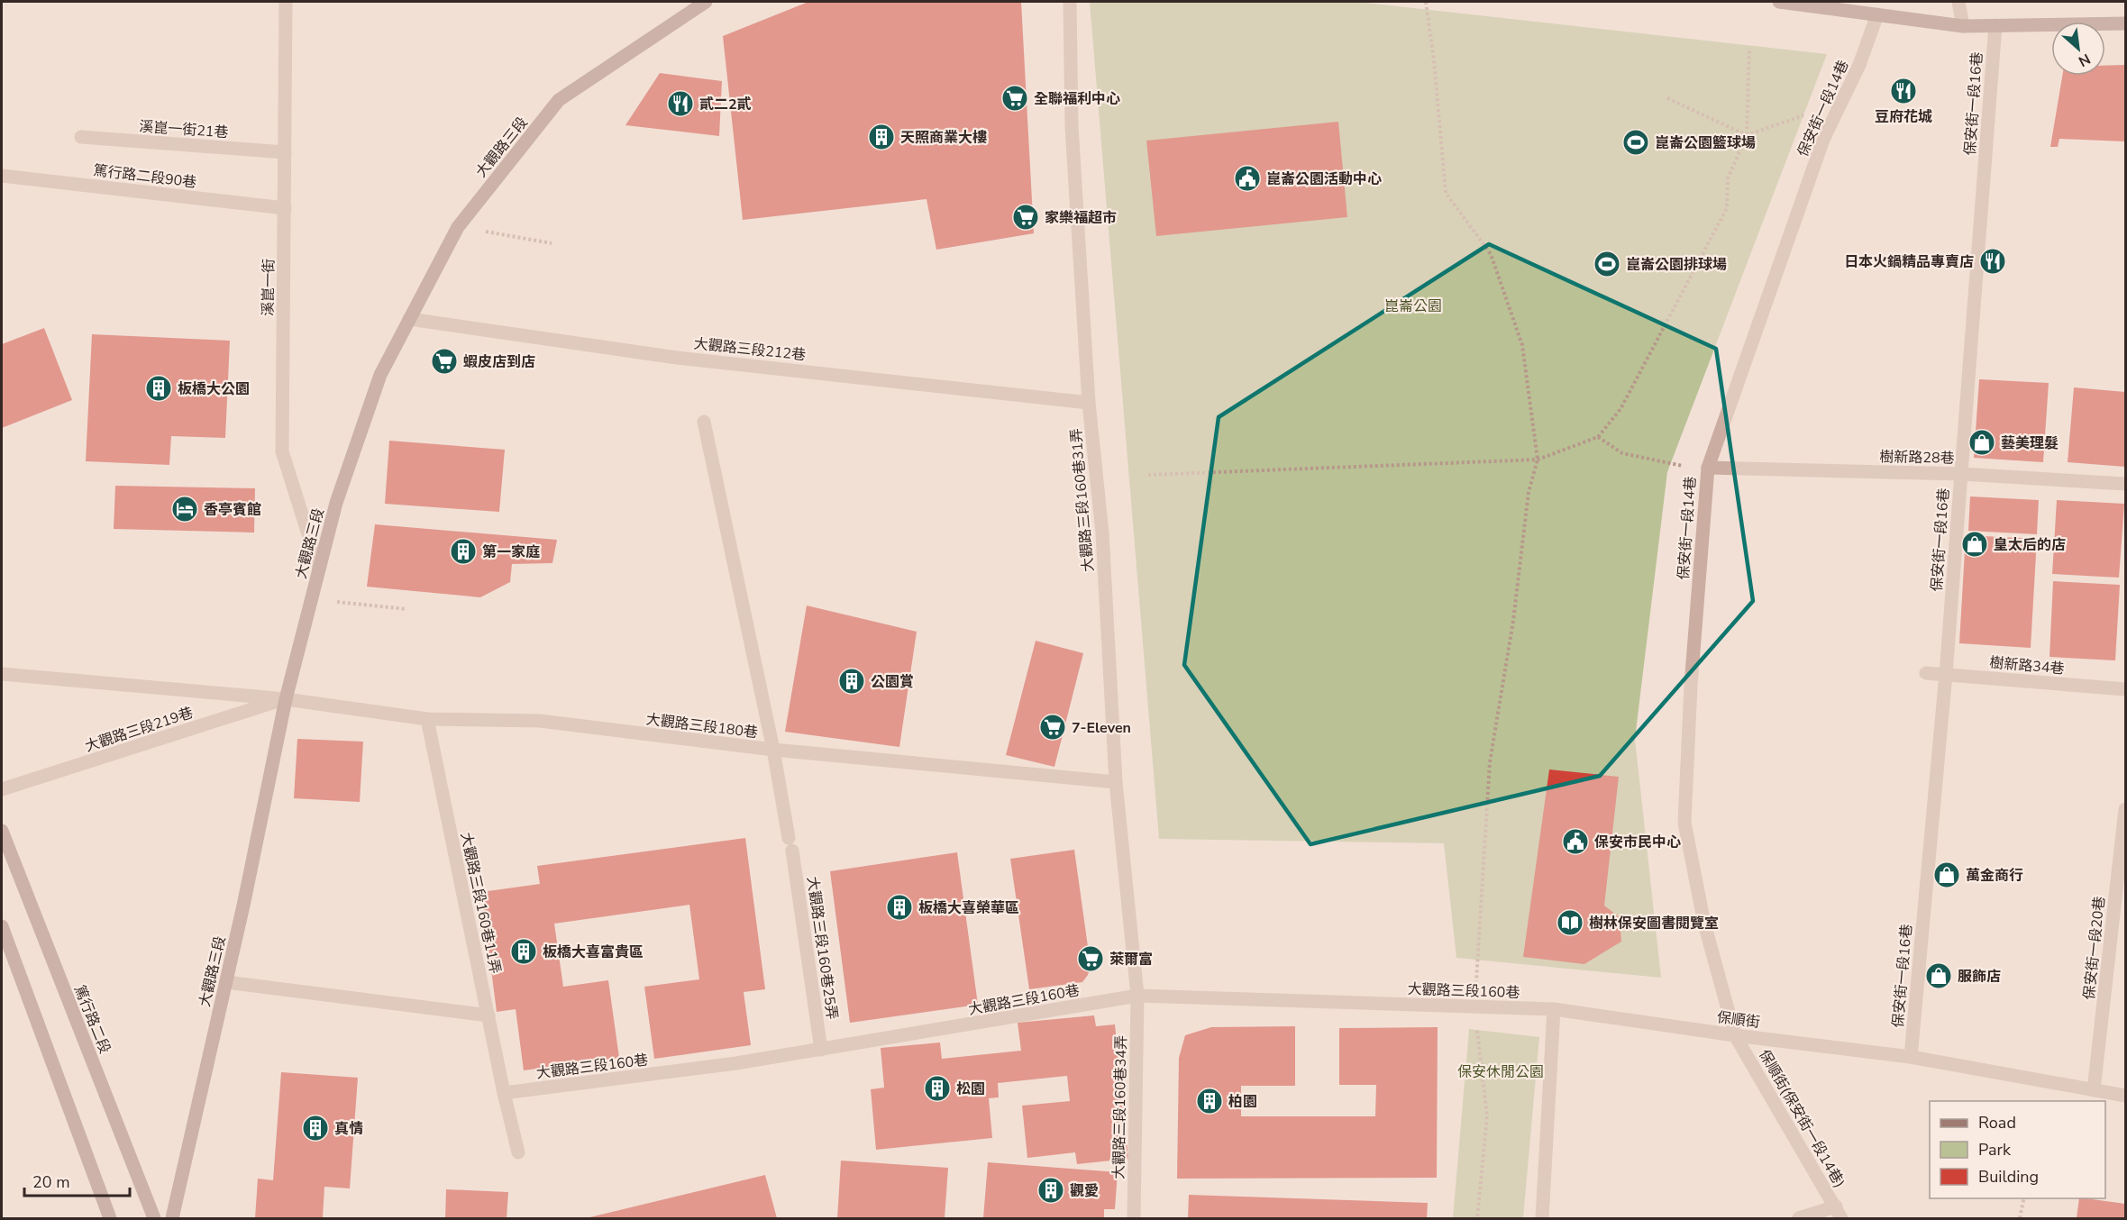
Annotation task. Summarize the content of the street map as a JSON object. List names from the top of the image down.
{
  "streets": {
    "main road": ["大觀路三段", "篤行路二段"],
    "street": [
      "保安街一段16巷",
      "保安街一段14巷",
      "溪崑一街21巷",
      "篤行路二段90巷",
      "溪崑一街",
      "大觀路三段212巷",
      "樹新路28巷",
      "大觀路三段160巷31弄",
      "樹新路34巷",
      "大觀路三段180巷",
      "大觀路三段219巷",
      "大觀路三段160巷11弄",
      "大觀路三段160巷25弄",
      "保安街一段20巷",
      "大觀路三段160巷",
      "保順街",
      "大觀路三段160巷34弄",
      "保順街(保安街一段14巷)"
    ]
  },
  "crossings": [
    ["保安街一段16巷", "樹新路28巷"],
    ["保安街一段16巷", "樹新路34巷"],
    ["保安街一段16巷", "保順街"],
    ["保安街一段14巷", "樹新路28巷"],
    ["保安街一段14巷", "保順街"],
    ["保安街一段14巷", "保順街(保安街一段14巷)"],
    ["溪崑一街21巷", "溪崑一街"],
    ["大觀路三段", "溪崑一街"],
    ["大觀路三段", "大觀路三段212巷"],
    ["大觀路三段", "大觀路三段180巷"],
    ["大觀路三段", "大觀路三段219巷"],
    ["篤行路二段90巷", "溪崑一街"],
    ["大觀路三段212巷", "大觀路三段160巷31弄"],
    ["大觀路三段160巷31弄", "大觀路三段180巷"],
    ["大觀路三段160巷31弄", "大觀路三段160巷"],
    ["大觀路三段160巷31弄", "大觀路三段160巷34弄"],
    ["大觀路三段180巷", "大觀路三段219巷"],
    ["大觀路三段180巷", "大觀路三段160巷11弄"],
    ["大觀路三段180巷", "大觀路三段160巷25弄"],
    ["大觀路三段160巷11弄", "大觀路三段160巷"],
    ["大觀路三段160巷25弄", "大觀路三段160巷"],
    ["保安街一段20巷", "保順街"],
    ["大觀路三段160巷", "保順街"],
    ["大觀路三段160巷", "大觀路三段160巷34弄"],
    ["保順街", "保順街(保安街一段14巷)"]
  ],
  "parks": ["崑崙公園", "保安休閒公園"],
  "places": {
    "restaurant": ["豆府花城", "貳二2貳", "日本火鍋精品專賣店"],
    "supermarket": [
      "全聯福利中心",
      "家樂福超市",
      "蝦皮店到店",
      "7-Eleven",
      "萊爾富"
    ],
    "building": [
      "天照商業大樓",
      "板橋大公園",
      "第一家庭",
      "公園賞",
      "板橋大喜榮華區",
      "板橋大喜富貴區",
      "松園",
      "柏園",
      "真情",
      "觀愛"
    ],
    "sports": ["崑崙公園籃球場", "崑崙公園排球場"],
    "public building": ["崑崙公園活動中心", "保安市民中心"],
    "shop": [
      "藝美理髮",
      "皇太后的店",
      "萬金商行",
      "服飾店"
    ],
    "hotel": ["香亭賓館"],
    "library": ["樹林保安圖書閱覽室"]
  },
  "legend": ["Road", "Park", "Building"],
  "scale_bar": "20 m",
  "north": "bottom right"
}
